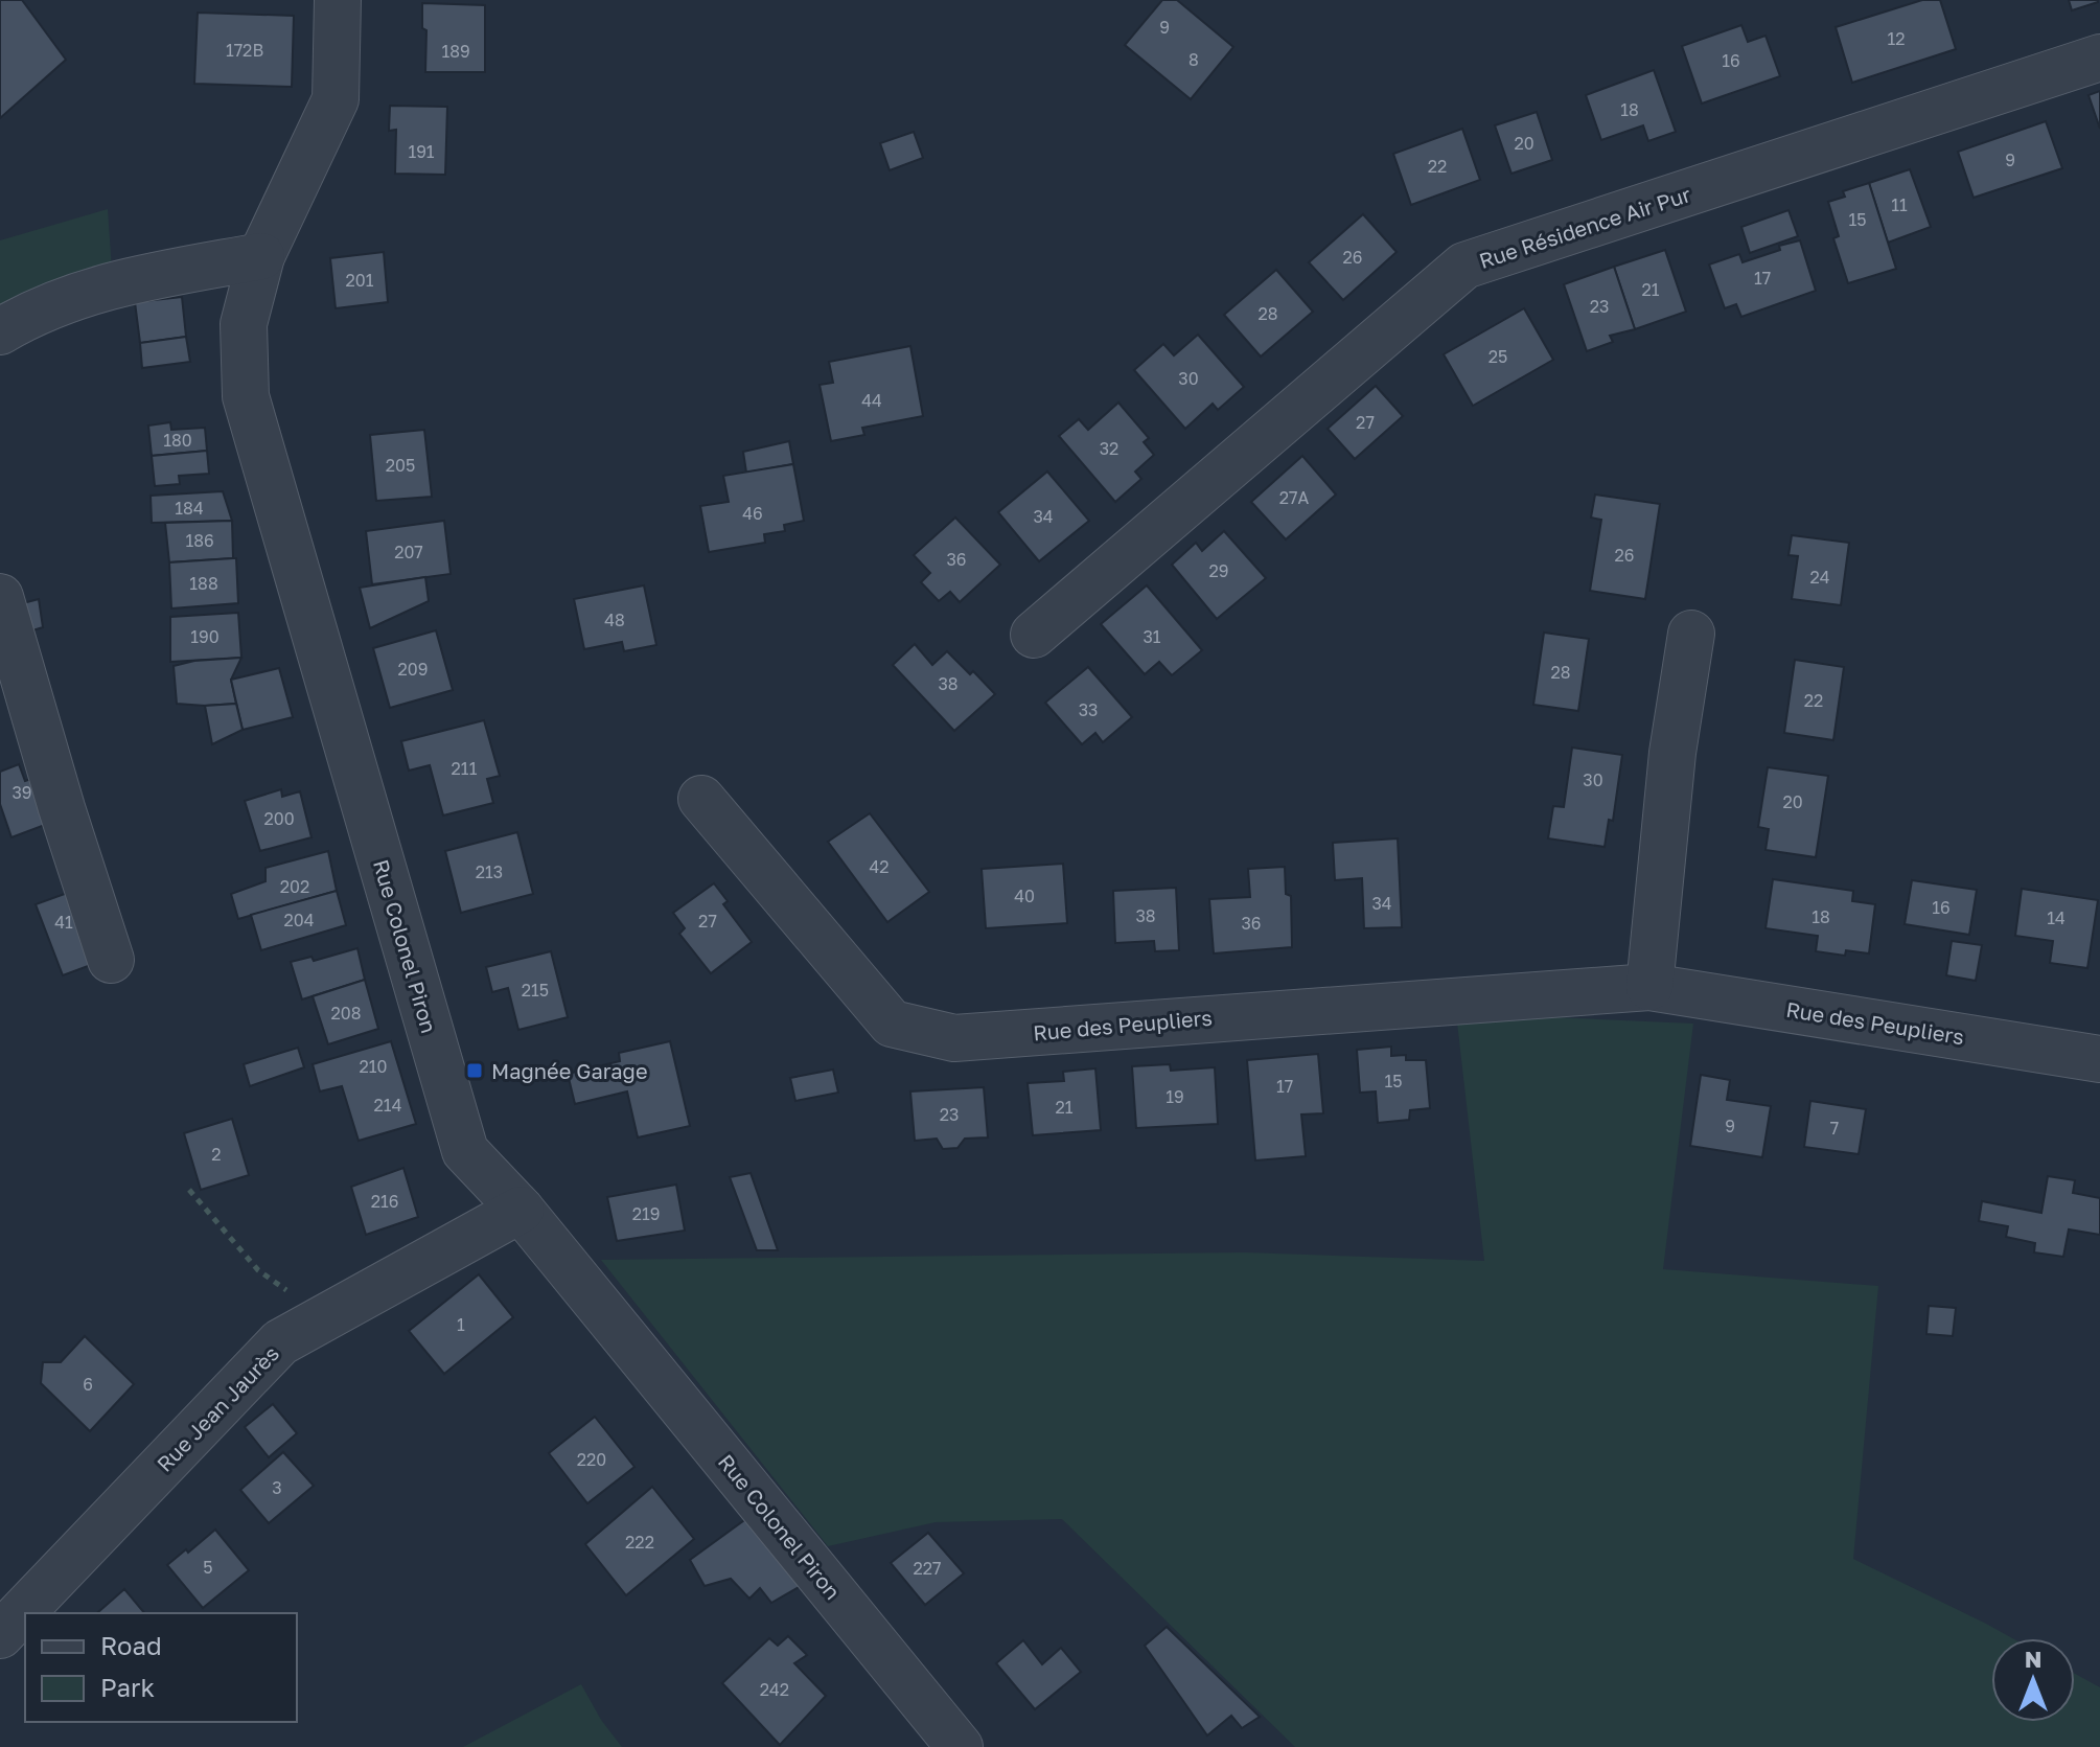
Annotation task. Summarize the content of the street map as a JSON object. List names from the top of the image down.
{
  "streets": {
    "street": [
      "Rue Résidence Air Pur",
      "Rue Colonel Piron",
      "Rue des Peupliers",
      "Rue Jean Jaurès"
    ]
  },
  "crossings": [
    ["Rue Colonel Piron", "Rue Jean Jaurès"]
  ],
  "places": {
    "transit": ["Magnée Garage"]
  },
  "house_numbers": [
    "9",
    "12",
    "172B",
    "189",
    "8",
    "16",
    "18",
    "20",
    "191",
    "9",
    "22",
    "11",
    "15",
    "26",
    "17",
    "201",
    "21",
    "23",
    "28",
    "25",
    "30",
    "44",
    "27",
    "180",
    "32",
    "205",
    "27A",
    "184",
    "46",
    "34",
    "186",
    "207",
    "26",
    "36",
    "29",
    "24",
    "188",
    "48",
    "190",
    "31",
    "209",
    "28",
    "38",
    "22",
    "33",
    "211",
    "30",
    "39",
    "20",
    "200",
    "42",
    "213",
    "202",
    "40",
    "34",
    "16",
    "38",
    "18",
    "14",
    "204",
    "27",
    "41",
    "36",
    "215",
    "208",
    "210",
    "15",
    "17",
    "19",
    "214",
    "21",
    "23",
    "9",
    "7",
    "2",
    "216",
    "219",
    "1",
    "6",
    "220",
    "3",
    "222",
    "5",
    "227",
    "242"
  ],
  "legend": ["Road", "Park"],
  "north": "top"
}
